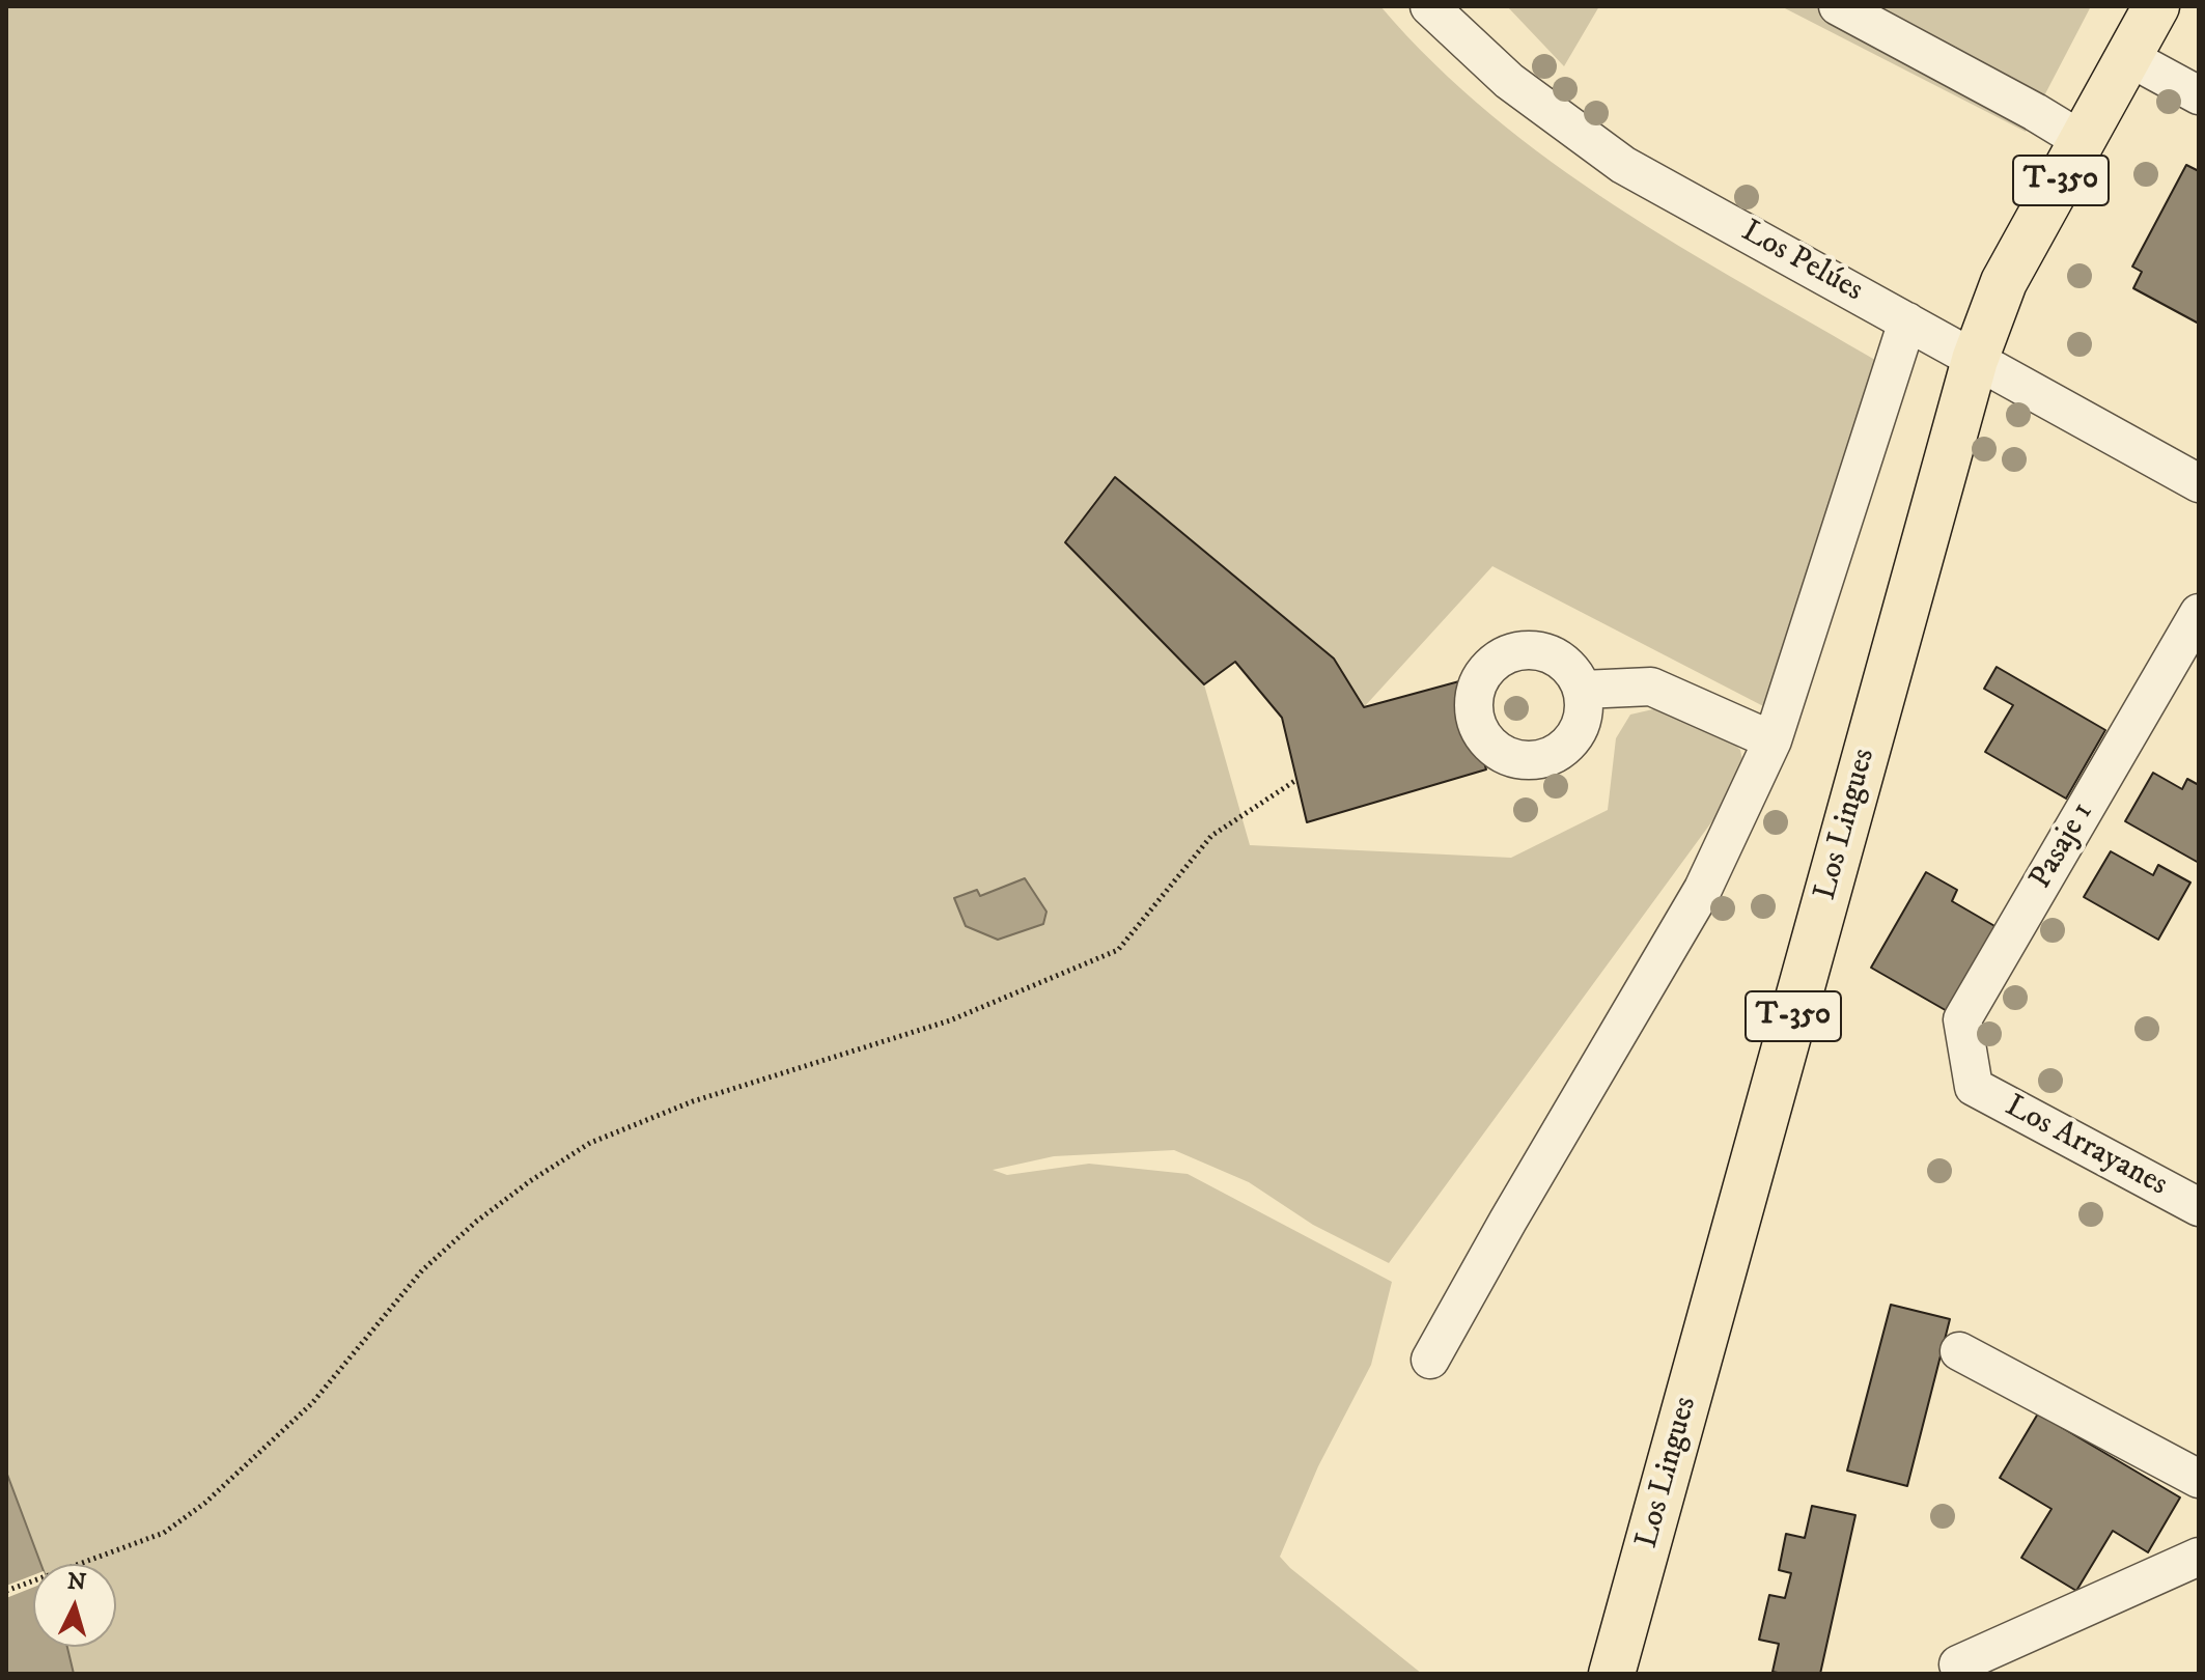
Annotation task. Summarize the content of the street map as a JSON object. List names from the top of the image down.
{
  "streets": {
    "main road": ["T-350", "Los Lingues"],
    "street": ["Los Pelúes", "Pasaje 1", "Los Arrayanes"]
  },
  "crossings": [
    ["Los Pelúes", "Los Lingues"],
    ["Pasaje 1", "Los Arrayanes"]
  ],
  "north": "top"
}
